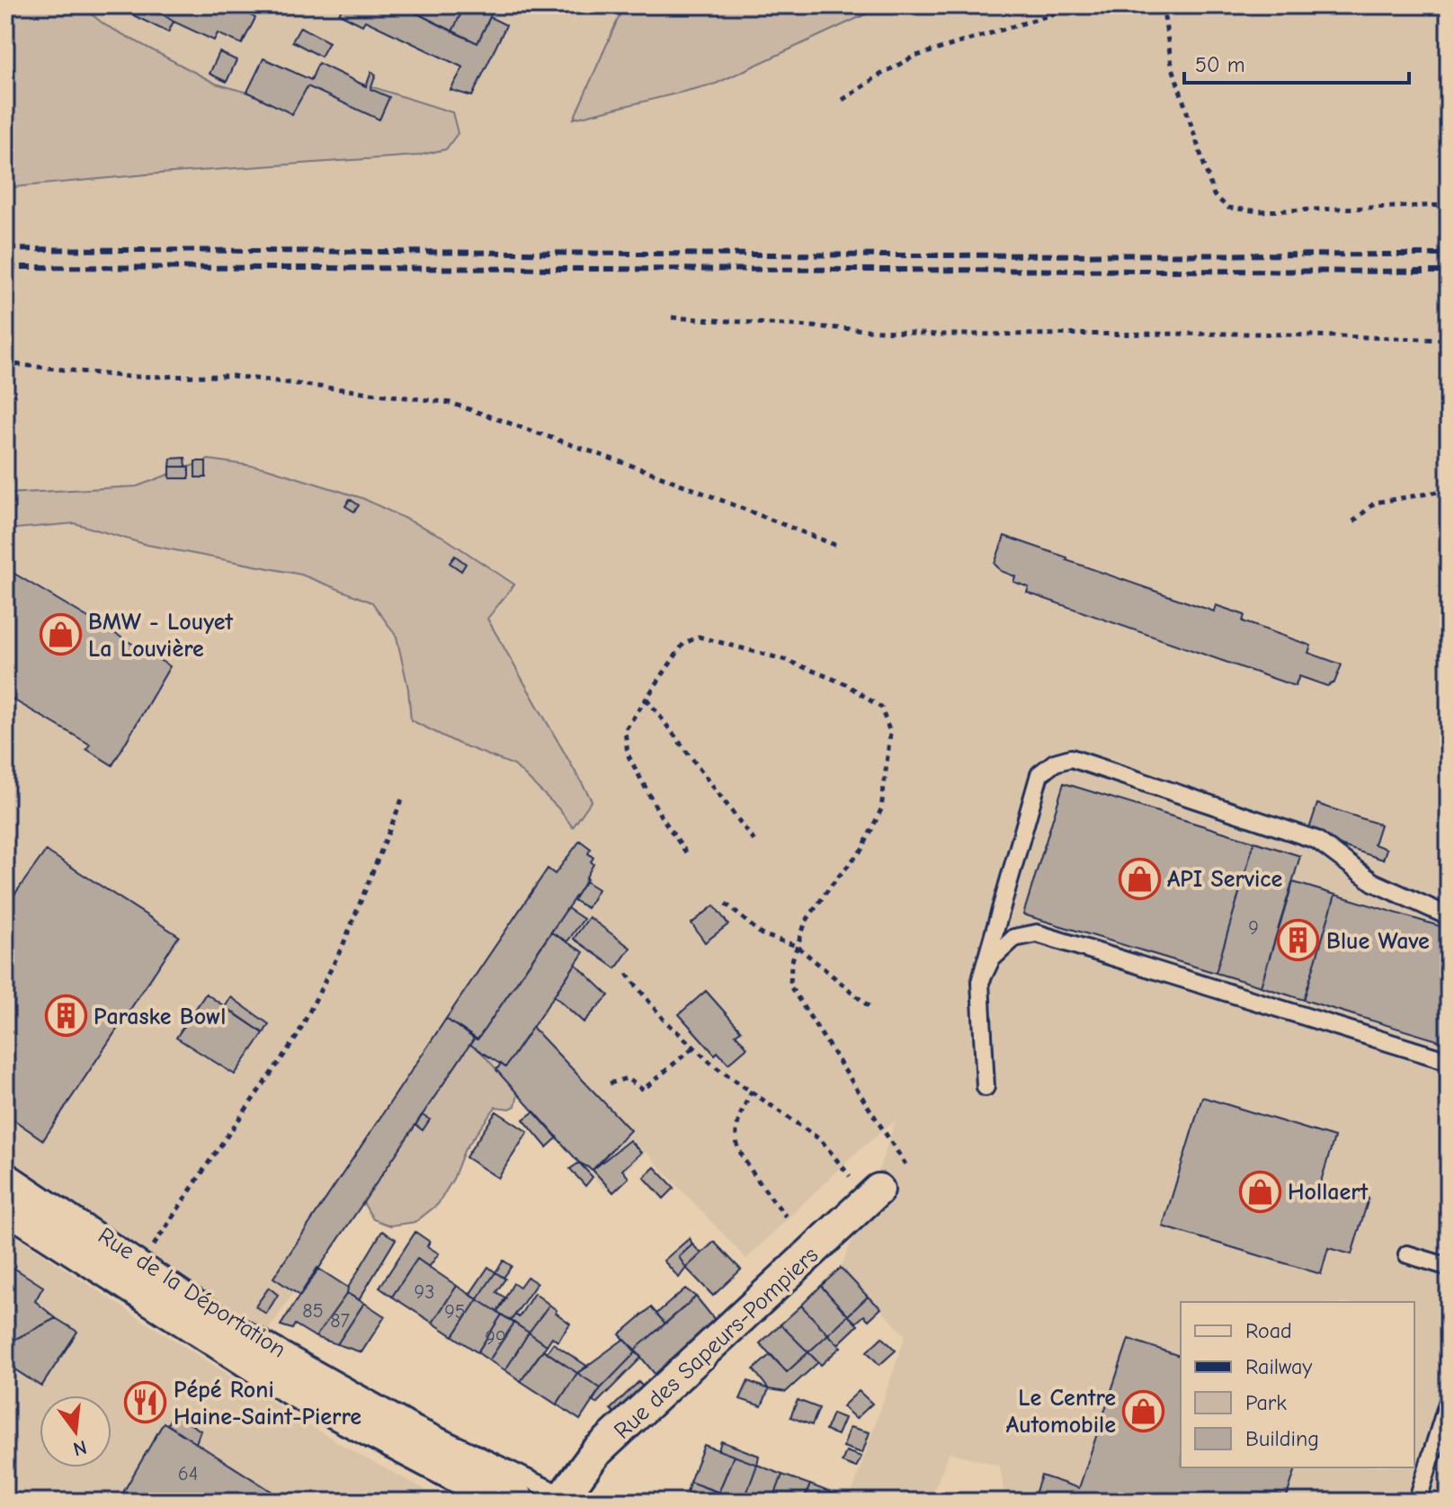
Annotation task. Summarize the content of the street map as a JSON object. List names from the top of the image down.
{
  "streets": {
    "main road": ["Rue de la Déportation"],
    "street": ["Rue des Sapeurs-Pompiers"]
  },
  "crossings": [
    ["Rue de la Déportation", "Rue des Sapeurs-Pompiers"]
  ],
  "places": {
    "shop": [
      "BMW - Louyet La Louvière",
      "API Service",
      "Hollaert",
      "Le Centre Automobile"
    ],
    "building": ["Blue Wave", "Paraske Bowl"],
    "restaurant": ["Pépé Roni Haine-Saint-Pierre"]
  },
  "house_numbers": [
    "9",
    "93",
    "85",
    "95",
    "87",
    "99",
    "64"
  ],
  "legend": [
    "Road",
    "Railway",
    "Park",
    "Building"
  ],
  "scale_bar": "50 m",
  "north": "bottom"
}
